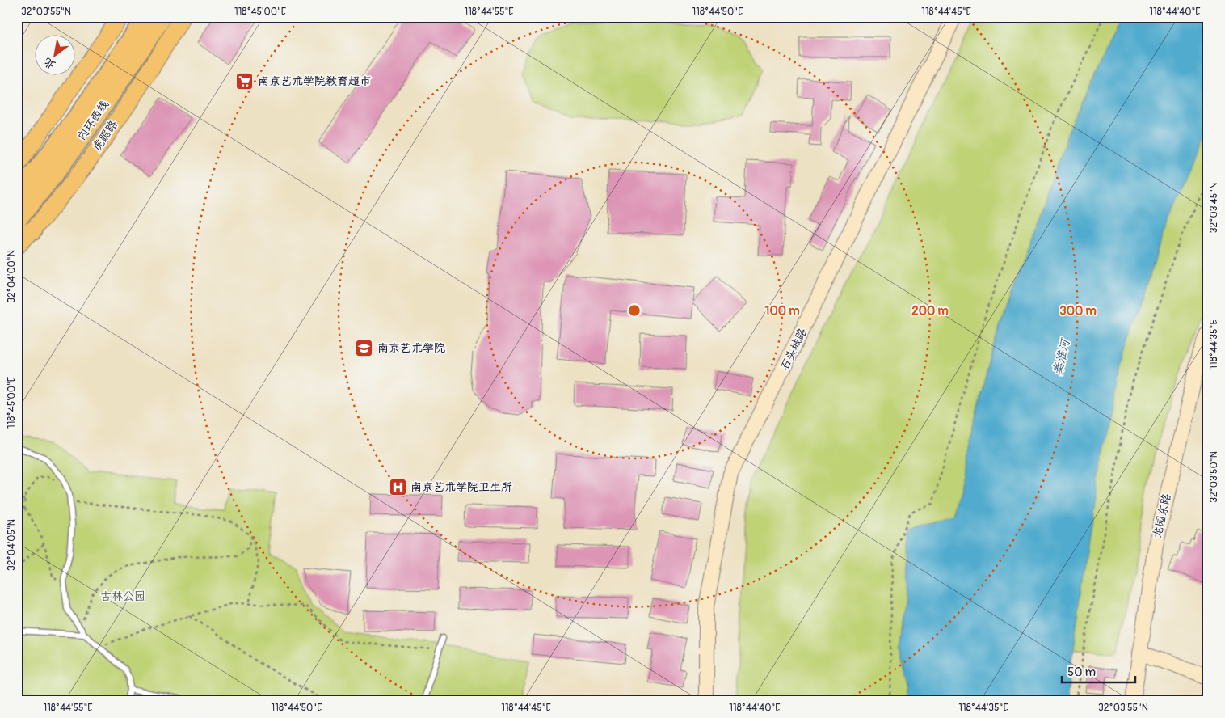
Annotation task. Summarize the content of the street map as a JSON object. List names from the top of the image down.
{
  "streets": {
    "highway": ["内环西线"],
    "main road": ["虎踞路"],
    "street": ["石头城路", "龙园东路"]
  },
  "water": ["秦淮河"],
  "parks": ["古林公园"],
  "places": {
    "supermarket": ["南京艺术学院教育超市"],
    "school or university": ["南京艺术学院"],
    "hospital": ["南京艺术学院卫生所"]
  },
  "scale_bar": "50 m",
  "north": "bottom left",
  "coordinates": [
    "32°03'55\"N",
    "118°45'00\"E",
    "118°44'55\"E",
    "118°44'50\"E",
    "118°44'45\"E",
    "118°44'40\"E",
    "32°03'45\"N",
    "32°04'00\"N",
    "118°44'35\"E",
    "32°03'50\"N",
    "32°04'05\"N"
  ],
  "rings": ["100 m", "200 m", "300 m"]
}
